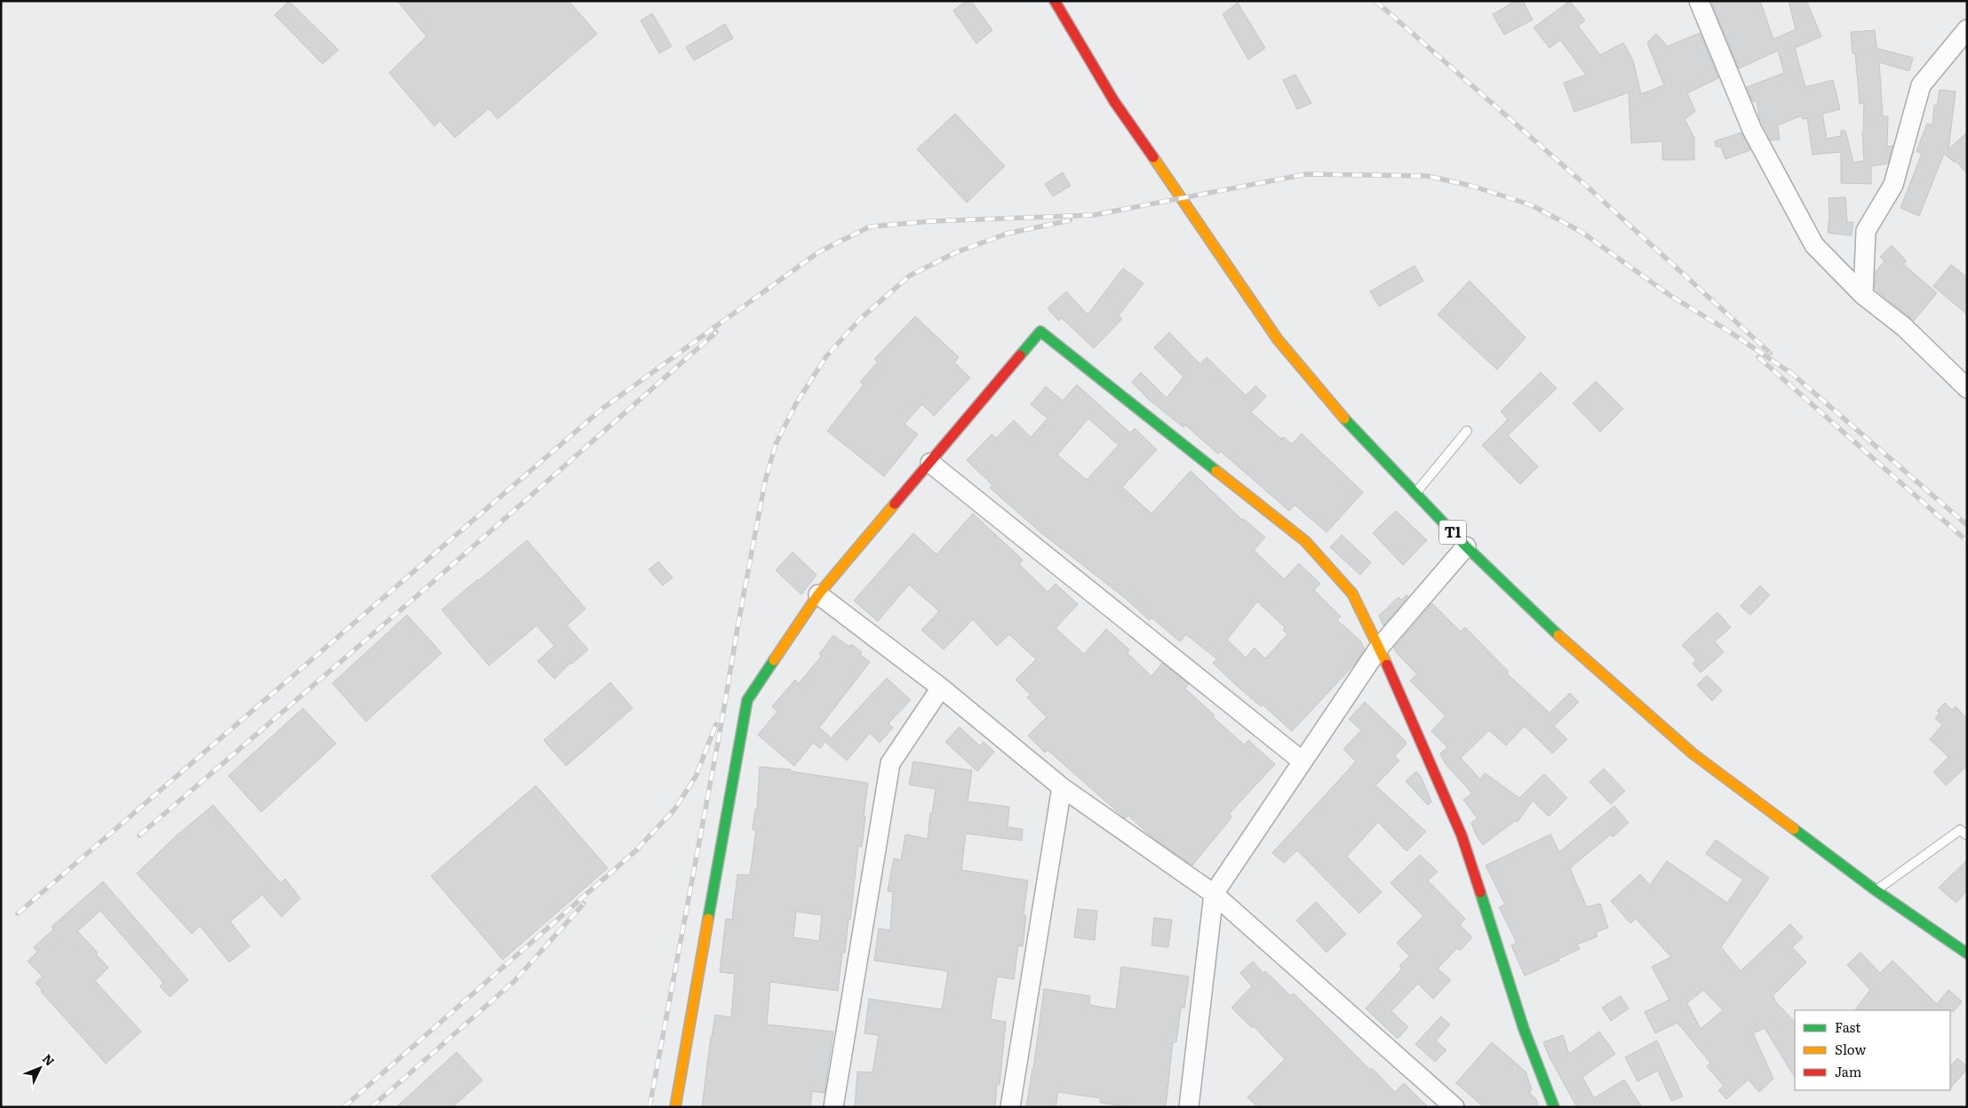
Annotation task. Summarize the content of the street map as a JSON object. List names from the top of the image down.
{
  "streets": {
    "main road": ["T1"]
  },
  "legend": ["Fast", "Slow", "Jam"],
  "north": "top right"
}
